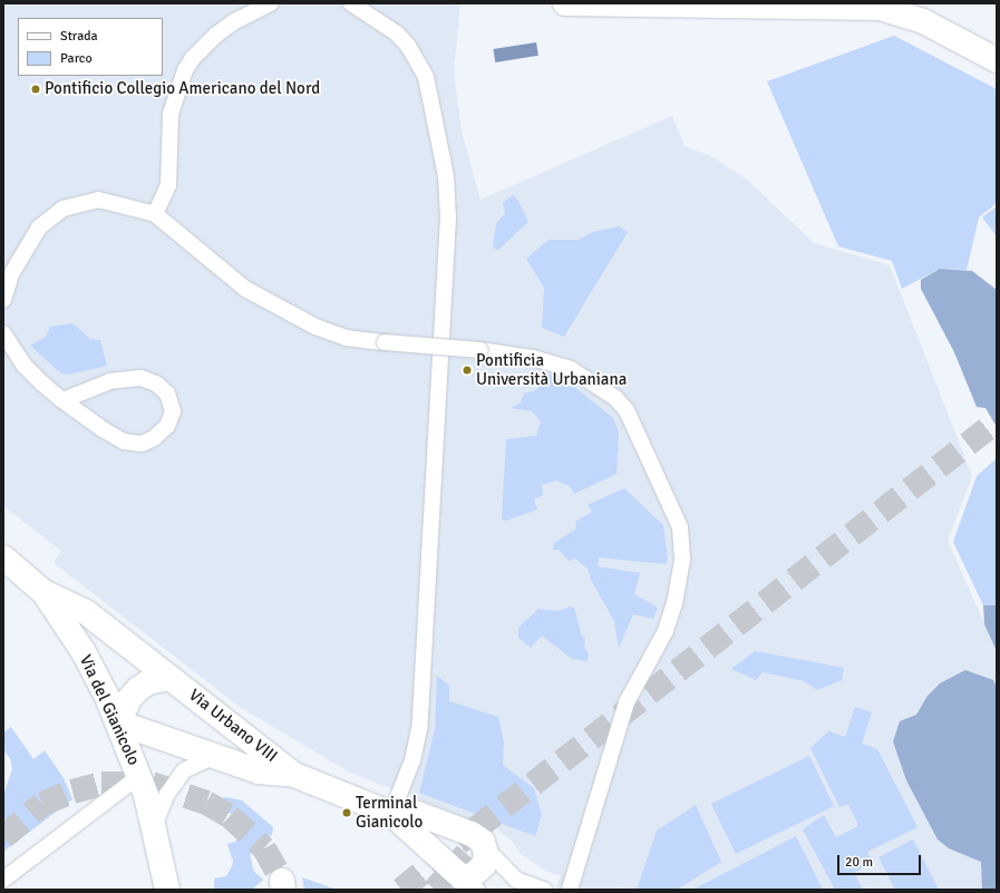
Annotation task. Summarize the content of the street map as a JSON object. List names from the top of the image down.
{
  "streets": {
    "street": ["Via del Gianicolo", "Via Urbano VIII"]
  },
  "crossings": [
    ["Via del Gianicolo", "Via Urbano VIII"]
  ],
  "places": ["Pontificio Collegio Americano del Nord", "Pontificia Università Urbaniana", "Terminal Gianicolo"],
  "legend": ["Strada", "Parco"],
  "scale_bar": "20 m"
}
